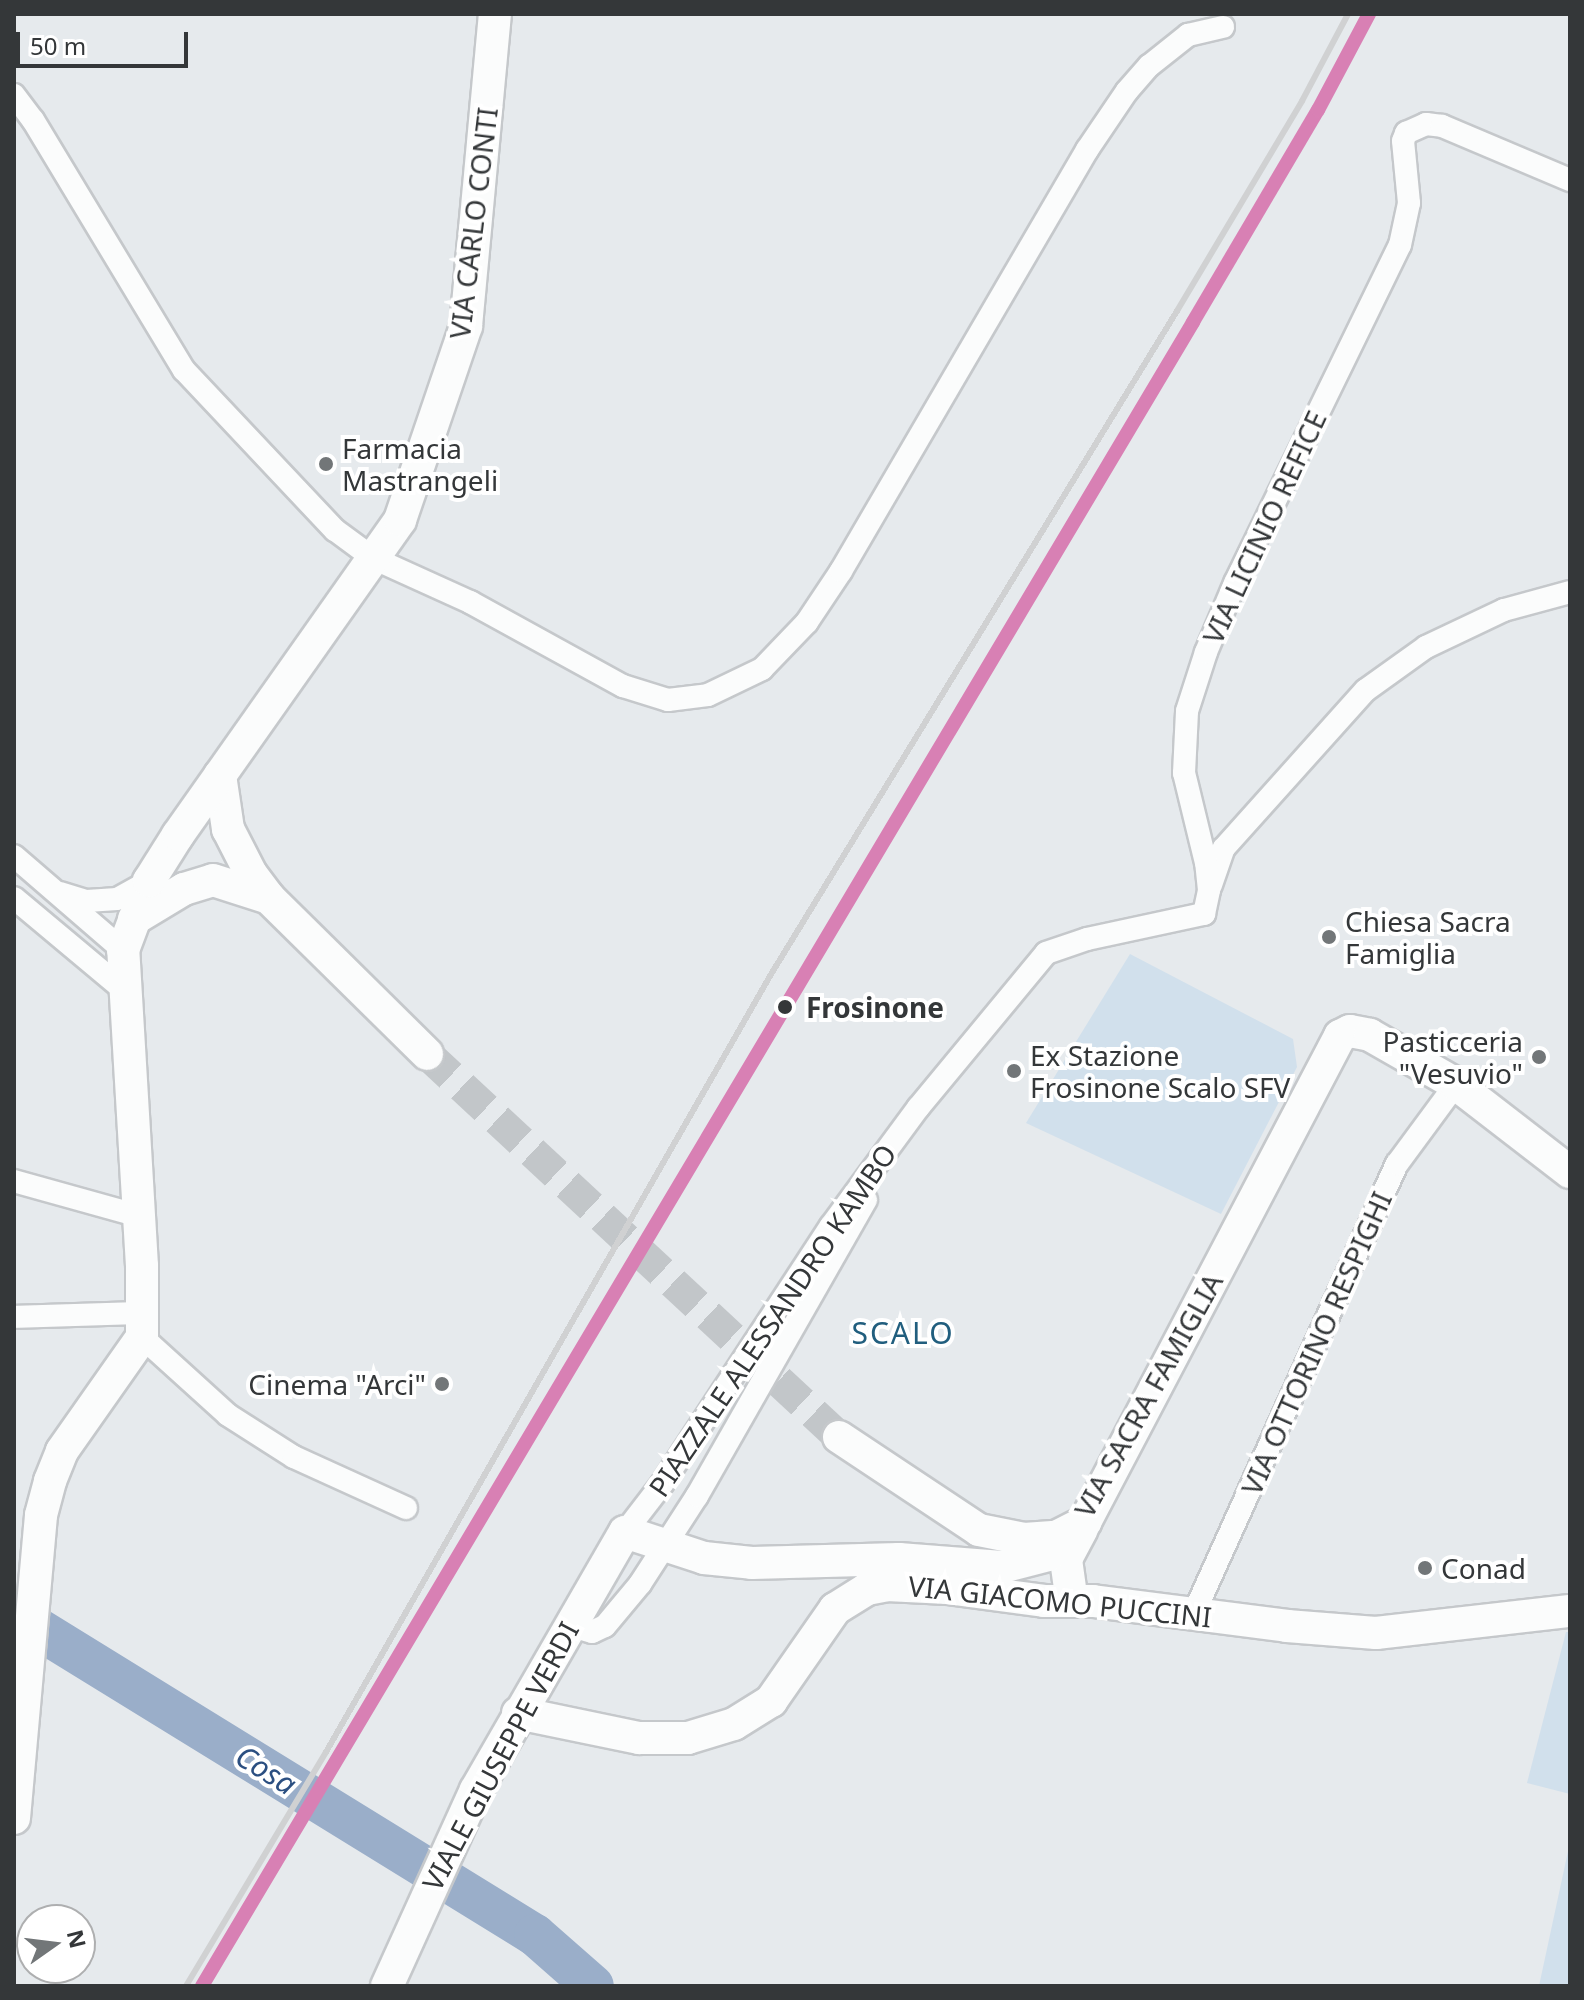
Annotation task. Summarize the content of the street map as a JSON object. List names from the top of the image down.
{
  "streets": {
    "main road": [
      "VIA CARLO CONTI",
      "VIA SACRA FAMIGLIA",
      "VIA GIACOMO PUCCINI",
      "VIALE GIUSEPPE VERDI"
    ],
    "street": ["VIA LICINIO REFICE", "PIAZZALE ALESSANDRO KAMBO", "VIA OTTORINO RESPIGHI"]
  },
  "crossings": [
    ["VIA LICINIO REFICE", "PIAZZALE ALESSANDRO KAMBO"],
    ["PIAZZALE ALESSANDRO KAMBO", "VIALE GIUSEPPE VERDI"],
    ["VIA OTTORINO RESPIGHI", "VIA SACRA FAMIGLIA"],
    ["VIA OTTORINO RESPIGHI", "VIA GIACOMO PUCCINI"],
    ["VIA GIACOMO PUCCINI", "VIALE GIUSEPPE VERDI"]
  ],
  "districts": ["SCALO"],
  "water": ["Cosa"],
  "places": [
    "Farmacia Mastrangeli",
    "Chiesa Sacra Famiglia",
    "Frosinone",
    "Pasticceria \"Vesuvio\"",
    "Ex Stazione Frosinone Scalo SFV",
    "Cinema \"Arci\"",
    "Conad"
  ],
  "scale_bar": "50 m",
  "north": "right"
}
